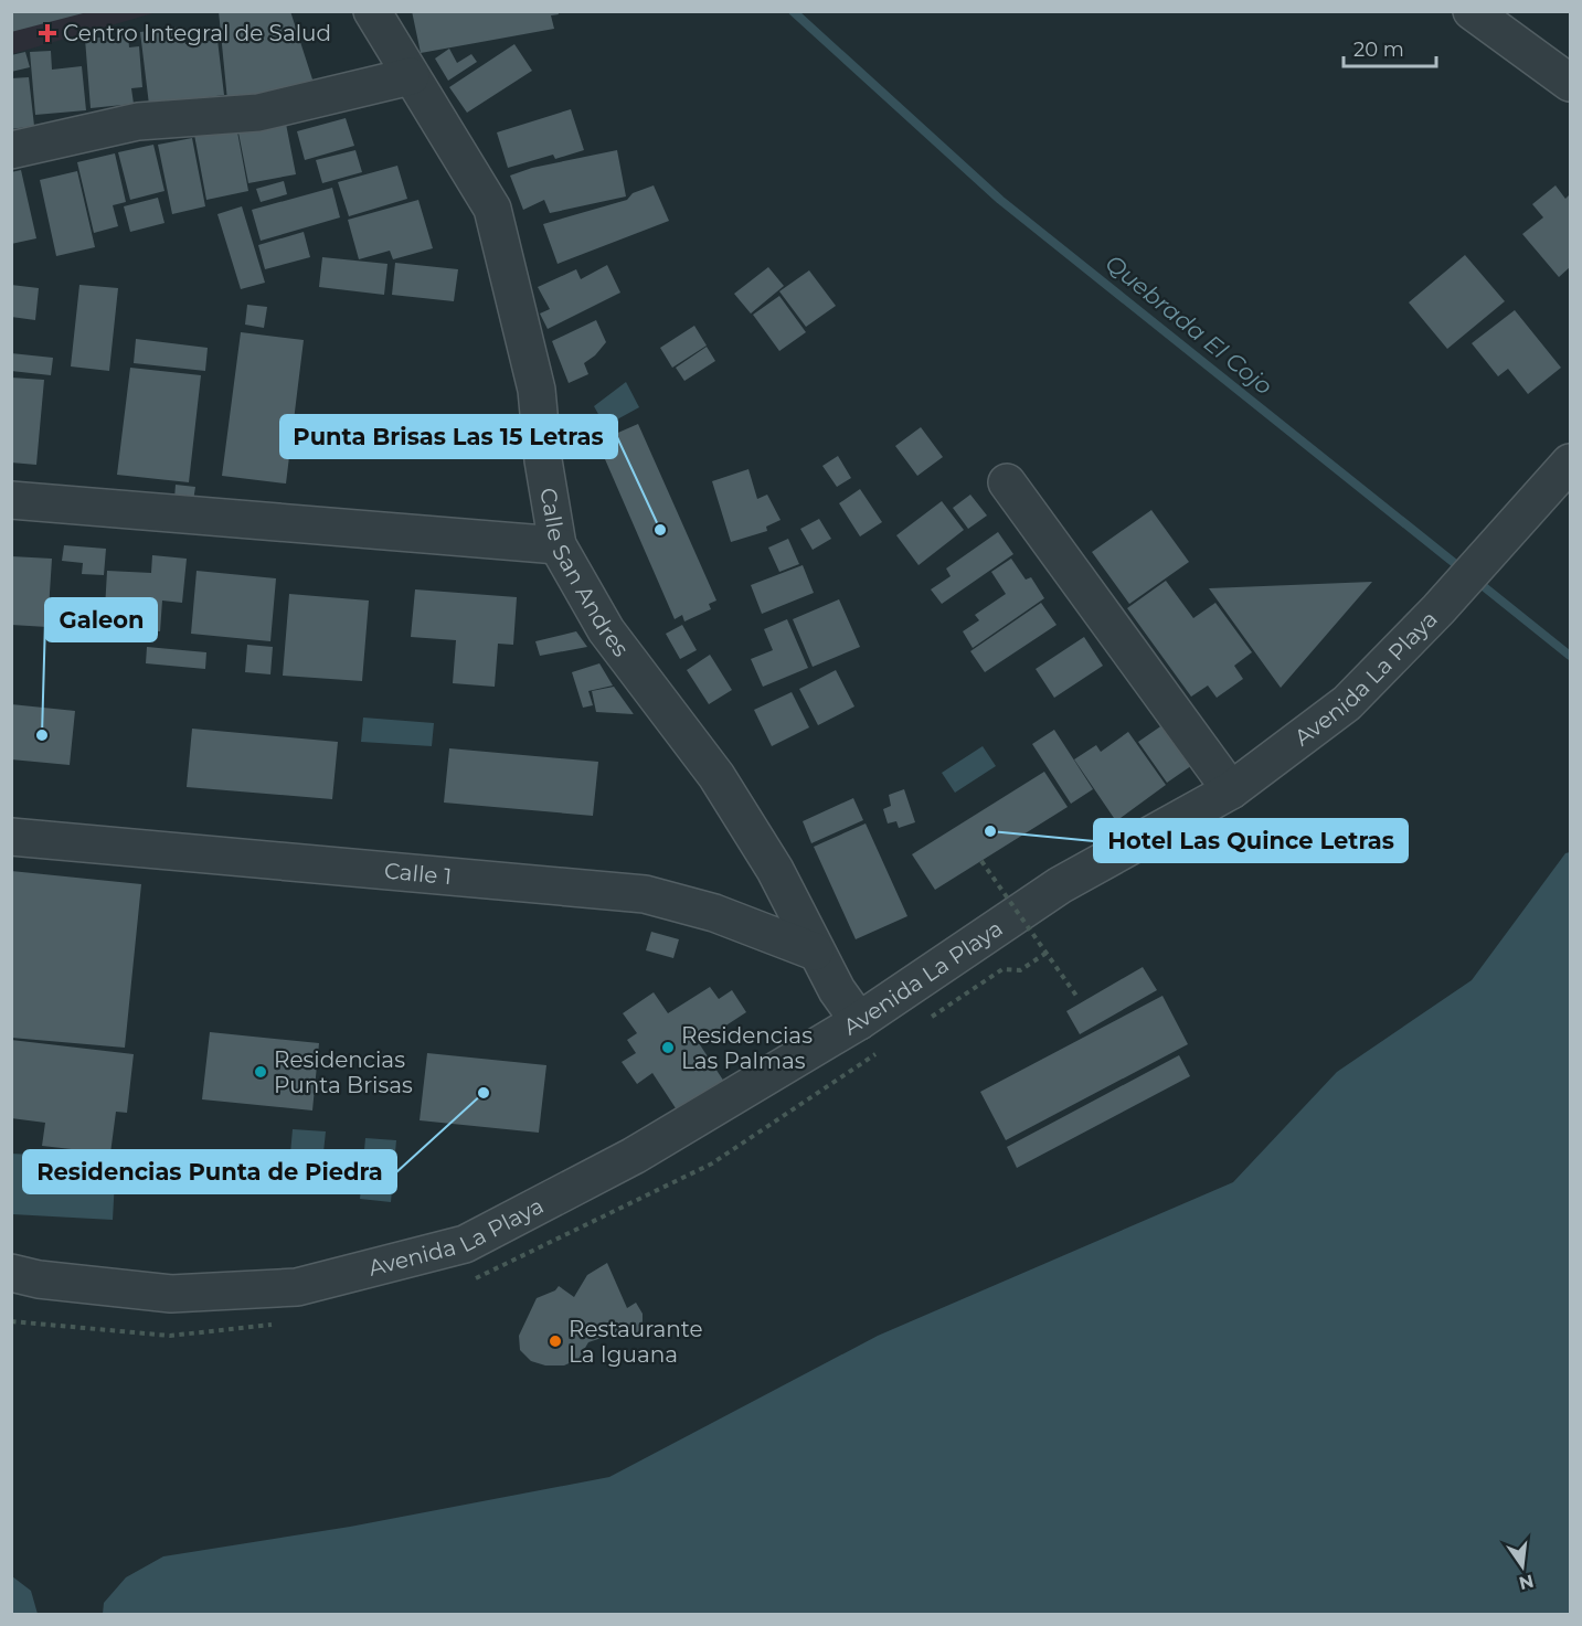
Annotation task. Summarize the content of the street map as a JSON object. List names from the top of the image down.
{
  "streets": {
    "street": ["Calle San Andres", "Avenida La Playa", "Calle 1"]
  },
  "crossings": [
    ["Calle San Andres", "Avenida La Playa"],
    ["Calle San Andres", "Calle 1"]
  ],
  "water": ["Quebrada El Cojo"],
  "places": {
    "health": ["Centro Integral de Salud"],
    "other": [
      "Punta Brisas Las 15 Letras",
      "Galeon",
      "Hotel Las Quince Letras",
      "Residencias Las Palmas",
      "Residencias Punta Brisas",
      "Residencias Punta de Piedra",
      "Restaurante La Iguana"
    ]
  },
  "scale_bar": "20 m",
  "north": "bottom"
}
